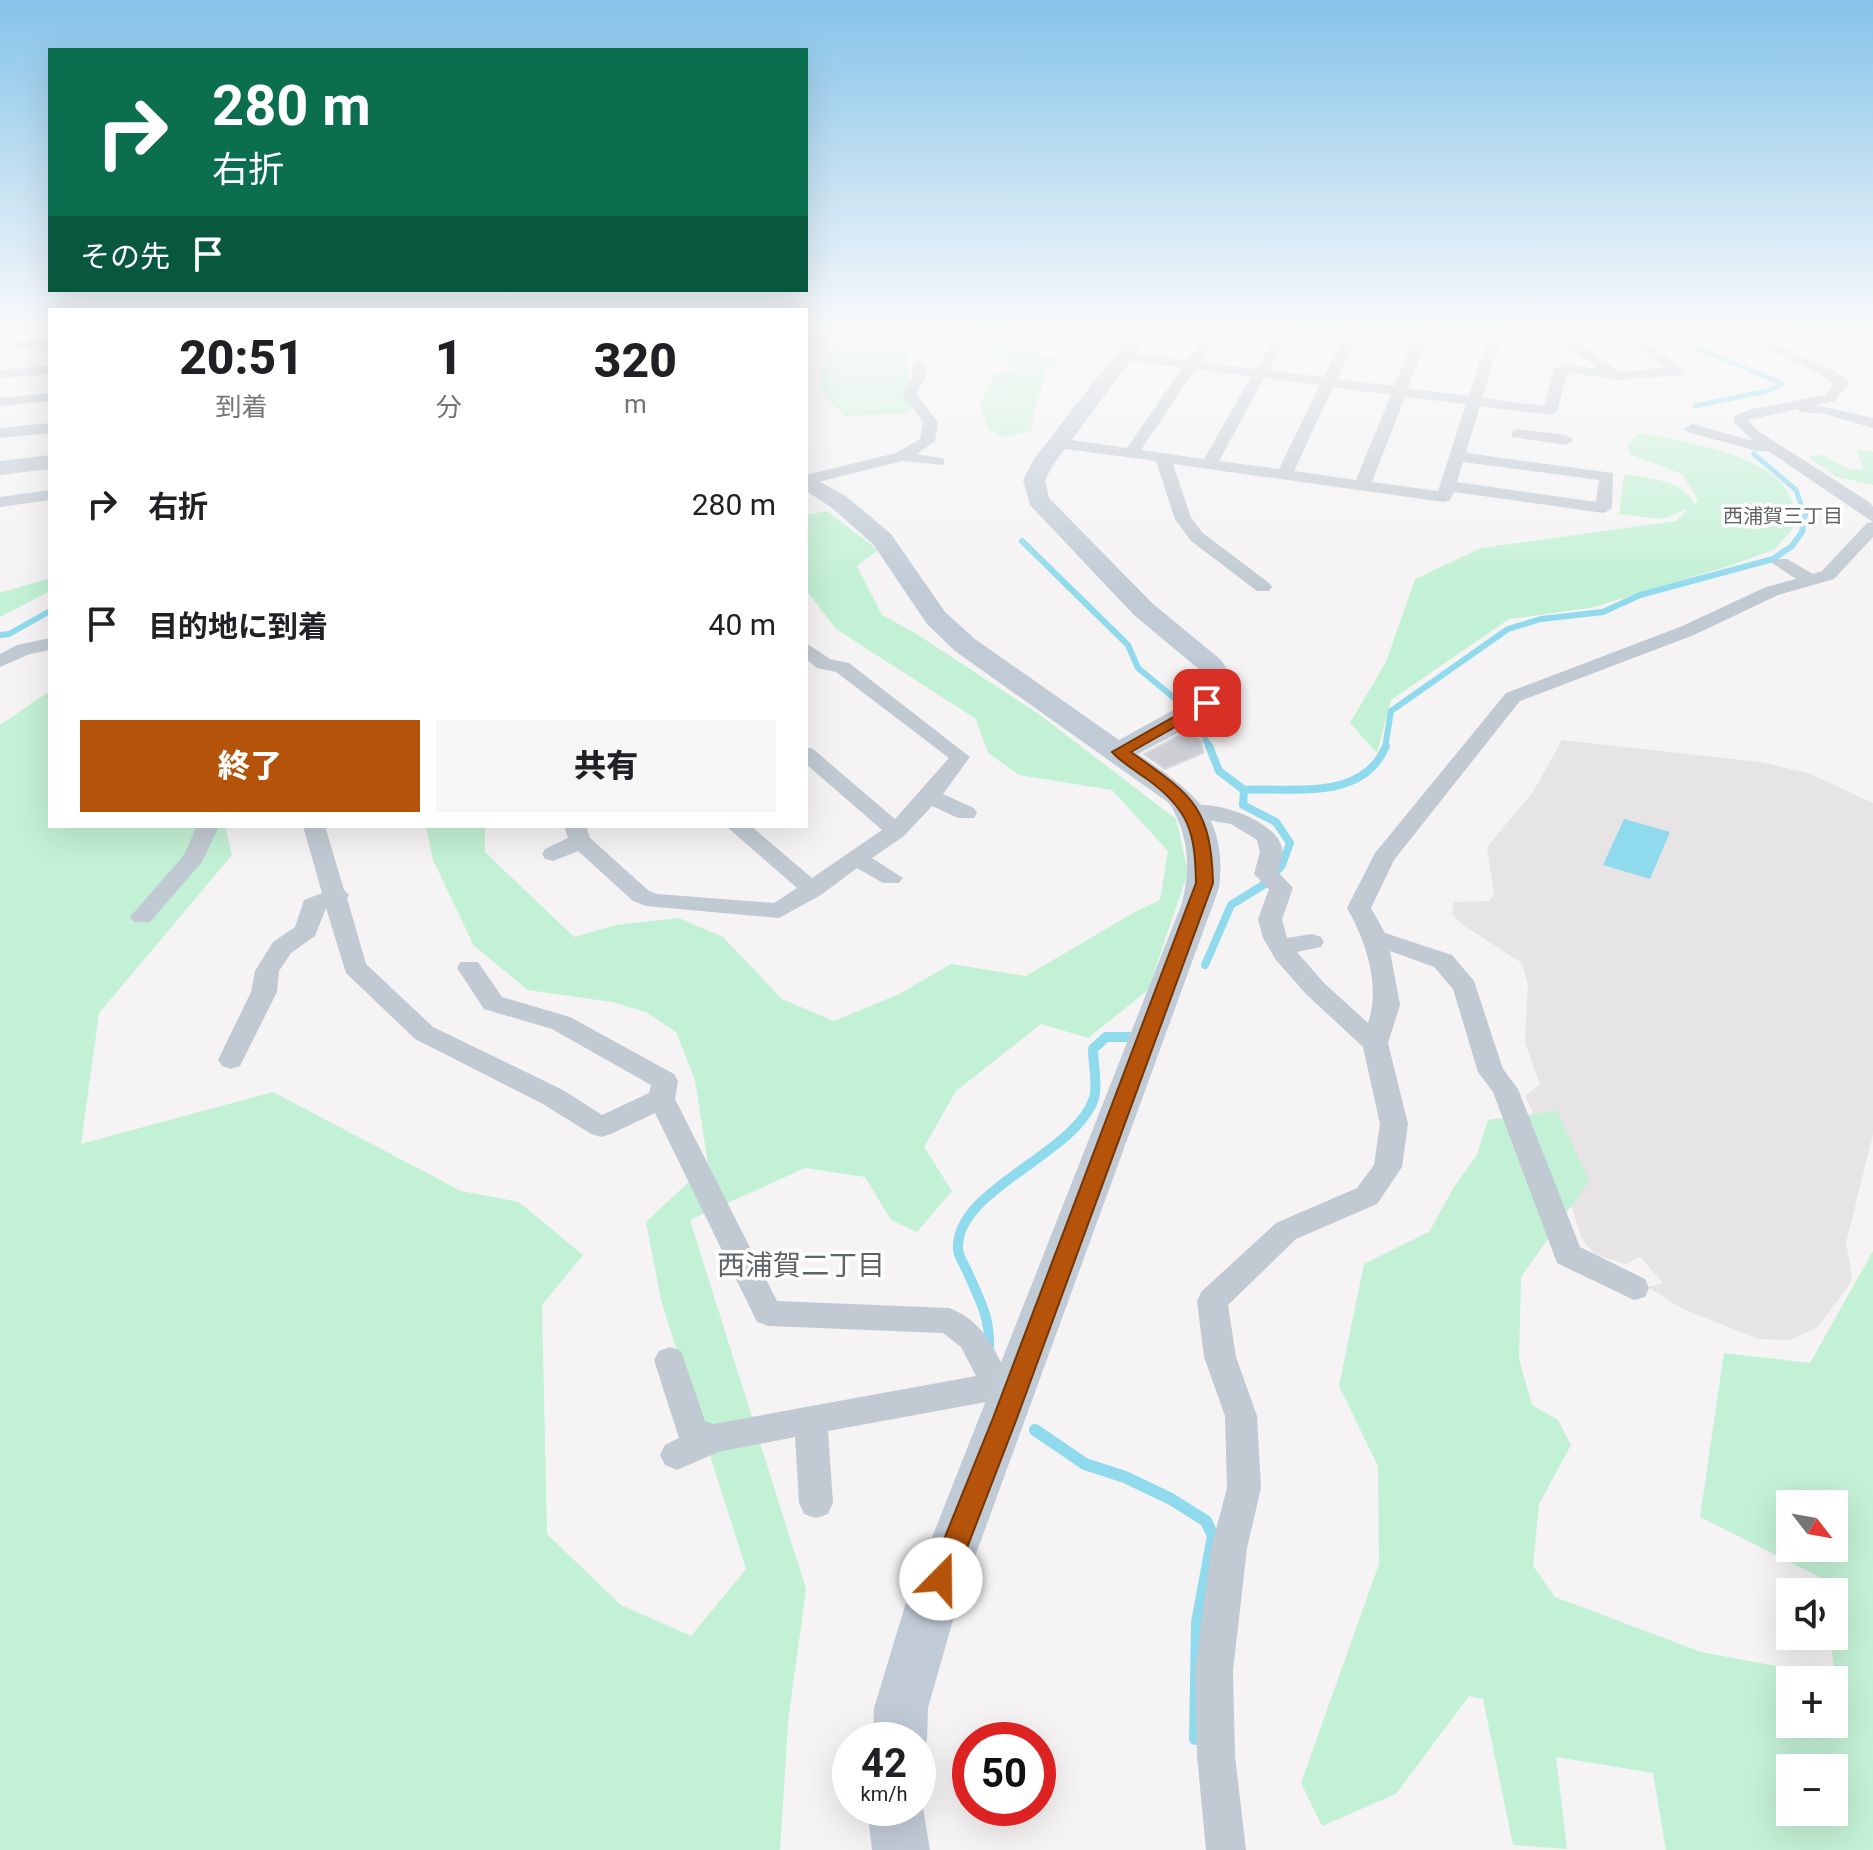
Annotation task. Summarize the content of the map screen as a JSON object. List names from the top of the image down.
{
  "districts": ["西浦賀三丁目", "西浦賀二丁目"],
  "north": "bottom right",
  "page": {
    "turn": ["280 m", "右折"],
    "then": "その先",
    "eta": [
      "20:51",
      "到着",
      "1",
      "分",
      "320",
      "m"
    ],
    "list": [
      {
        "name": "右折",
        "value": "280 m"
      },
      {
        "name": "目的地に到着",
        "value": "40 m"
      }
    ],
    "buttons": ["終了", "共有"],
    "map_buttons": ["+", "−"],
    "speed": "42 km/h",
    "limit": "50"
  }
}
